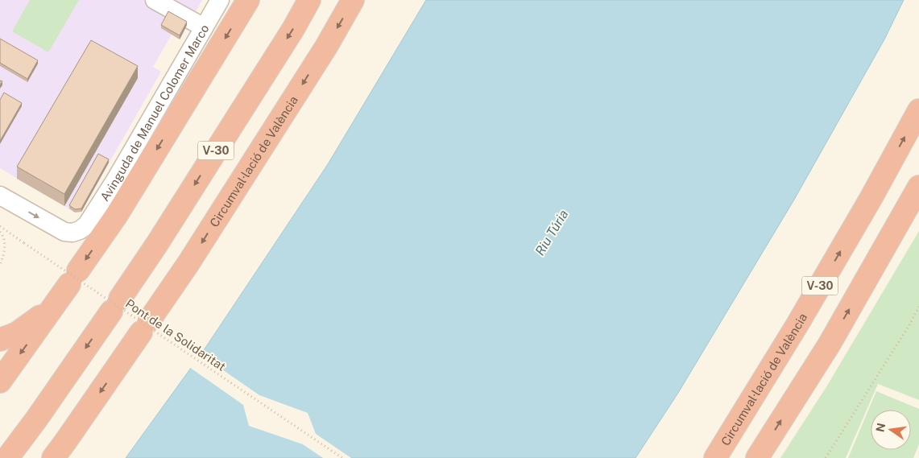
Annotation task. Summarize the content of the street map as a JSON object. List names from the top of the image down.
{
  "streets": {
    "highway": ["V-30", "Circumval·lació de València"],
    "street": ["Avinguda de Manuel Colomer Marco"],
    "path": ["Pont de la Solidaritat"]
  },
  "one_way": ["Avinguda de Manuel Colomer Marco"],
  "water": ["Riu Túria"],
  "north": "left"
}
